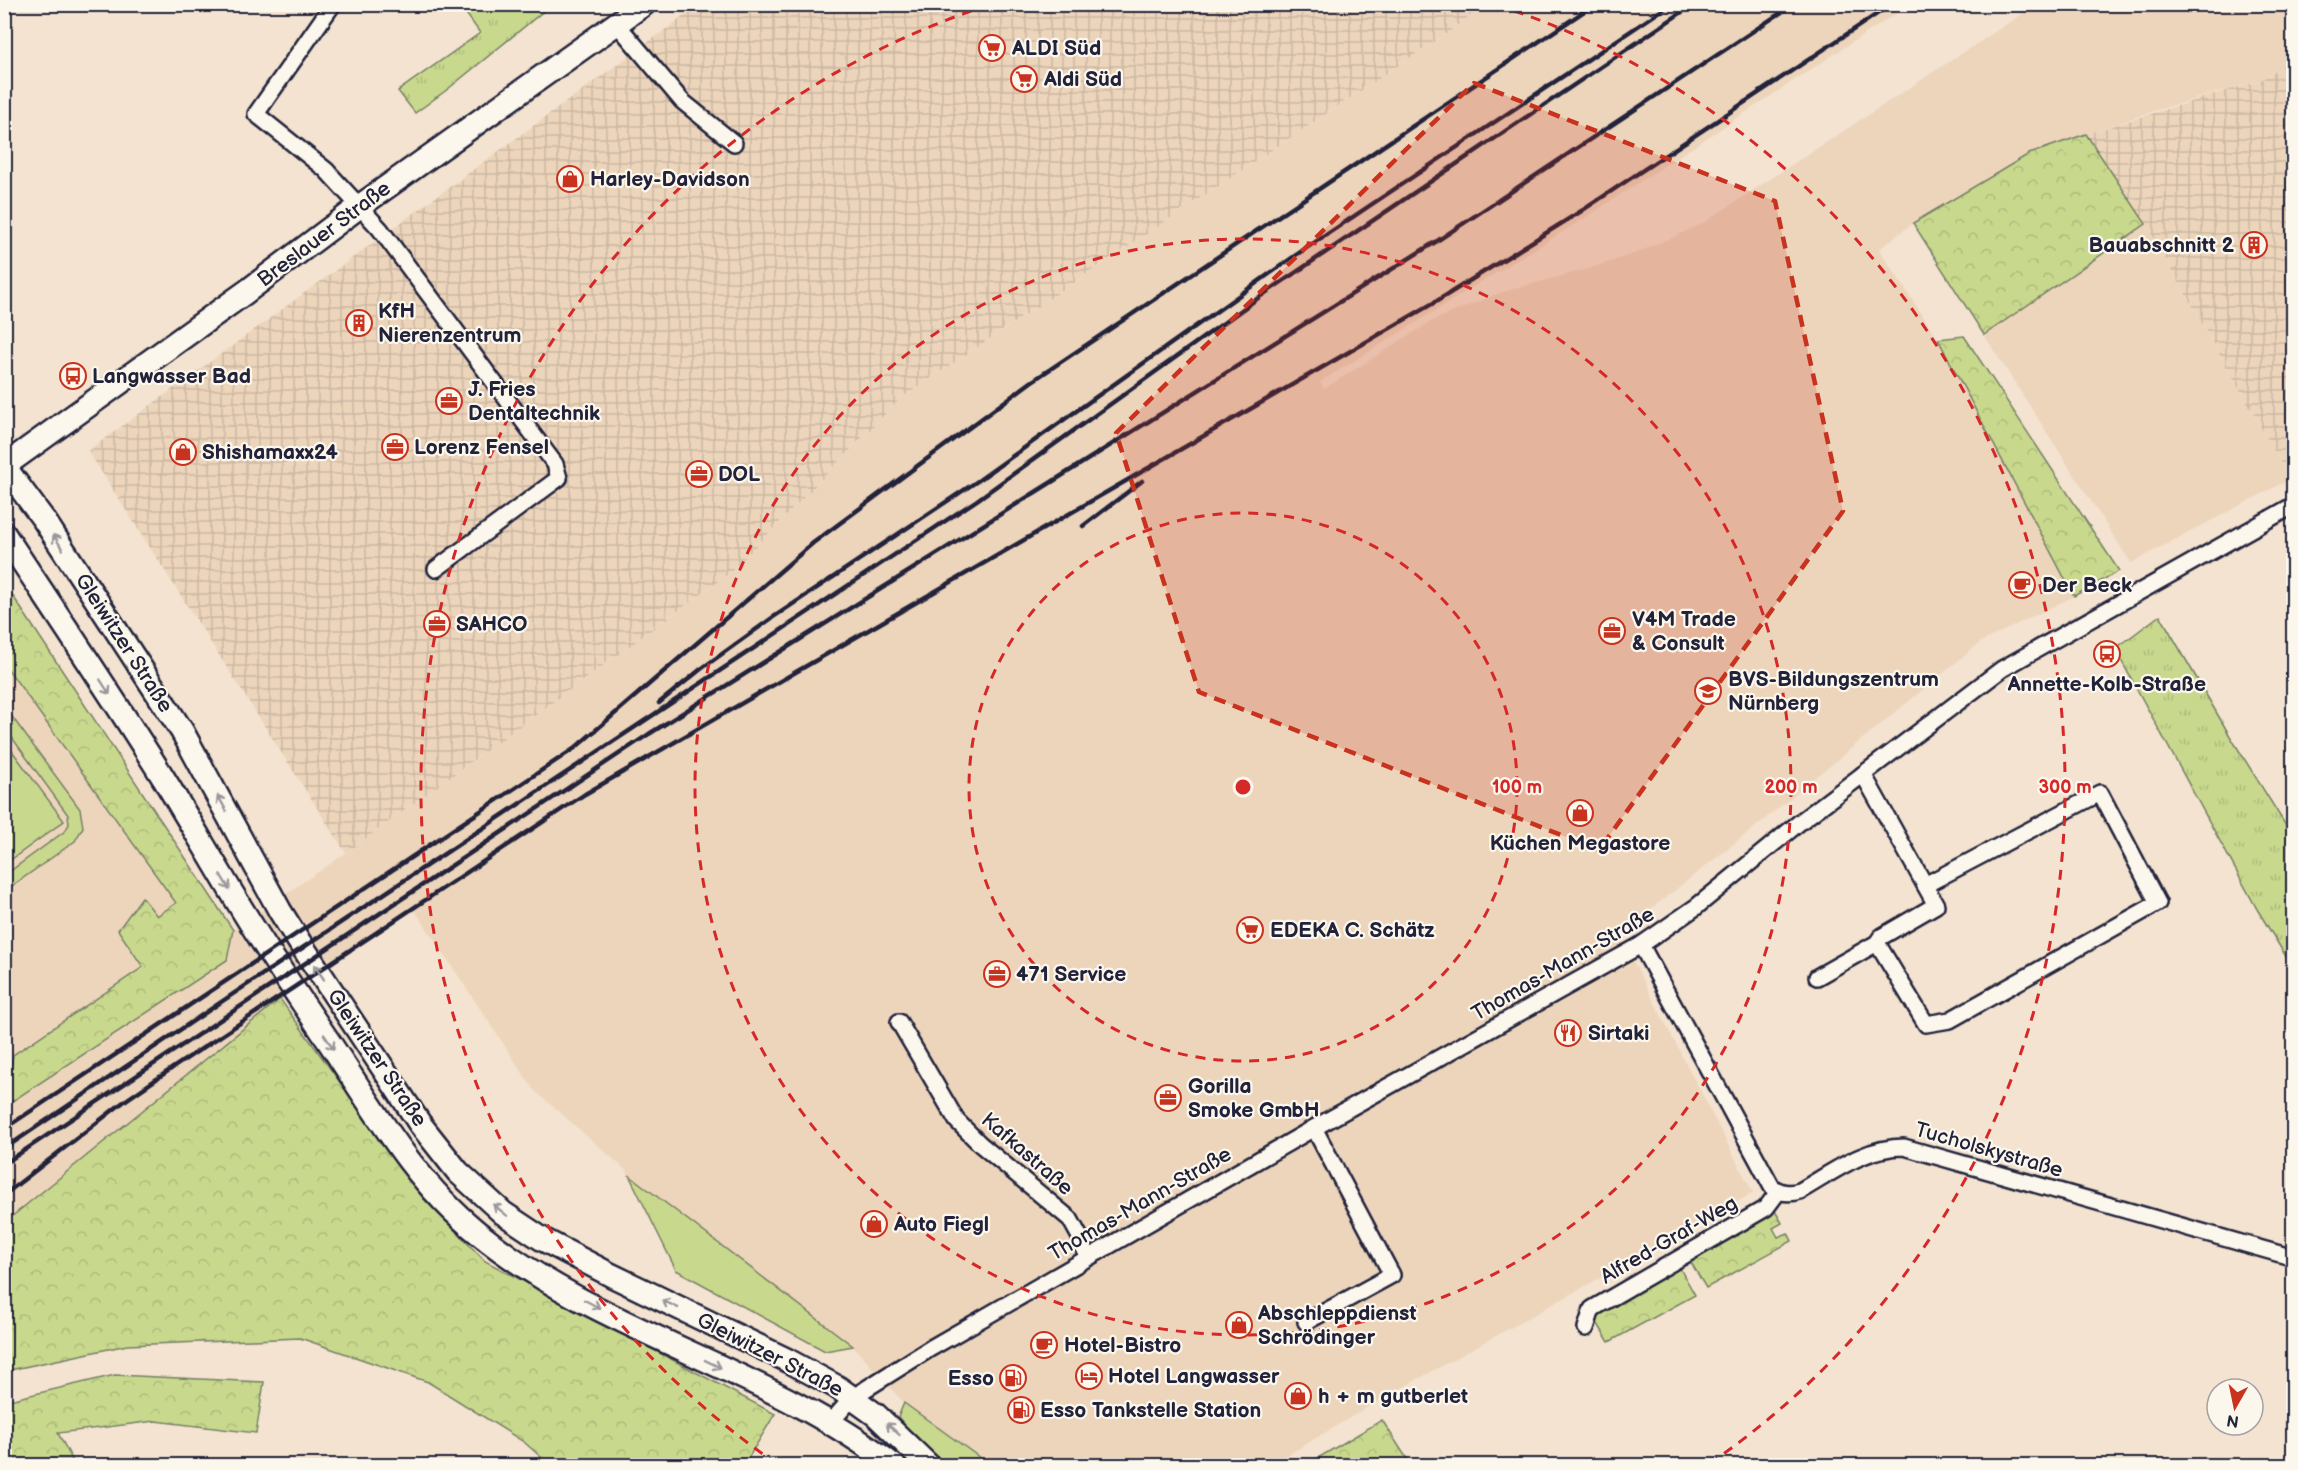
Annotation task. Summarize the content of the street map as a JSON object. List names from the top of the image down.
{
  "streets": {
    "main road": ["Breslauer Straße", "Gleiwitzer Straße"],
    "street": [
      "Thomas-Mann-Straße",
      "Tucholskystraße",
      "Kafkastraße",
      "Alfred-Graf-Weg"
    ]
  },
  "crossings": [
    ["Breslauer Straße", "Gleiwitzer Straße"],
    ["Gleiwitzer Straße", "Thomas-Mann-Straße"],
    ["Thomas-Mann-Straße", "Kafkastraße"],
    ["Tucholskystraße", "Alfred-Graf-Weg"]
  ],
  "places": {
    "supermarket": ["ALDI Süd", "Aldi Süd", "EDEKA C. Schätz"],
    "shop": [
      "Harley-Davidson",
      "Shishamaxx24",
      "Küchen Megastore",
      "Auto Fiegl",
      "Abschleppdienst Schrödinger",
      "h + m gutberlet"
    ],
    "building": ["Bauabschnitt 2", "KfH Nierenzentrum"],
    "bus stop": ["Langwasser Bad", "Annette-Kolb-Straße"],
    "office": [
      "J. Fries Dentaltechnik",
      "Lorenz Fensel",
      "DOL",
      "SAHCO",
      "V4M Trade & Consult",
      "471 Service",
      "Gorilla Smoke GmbH"
    ],
    "cafe": ["Der Beck", "Hotel-Bistro"],
    "school or university": ["BVS-Bildungszentrum Nürnberg"],
    "restaurant": ["Sirtaki"],
    "hotel": ["Hotel Langwasser"],
    "fuel station": ["Esso", "Esso Tankstelle Station"]
  },
  "north": "bottom",
  "rings": ["100 m", "200 m", "300 m"]
}
